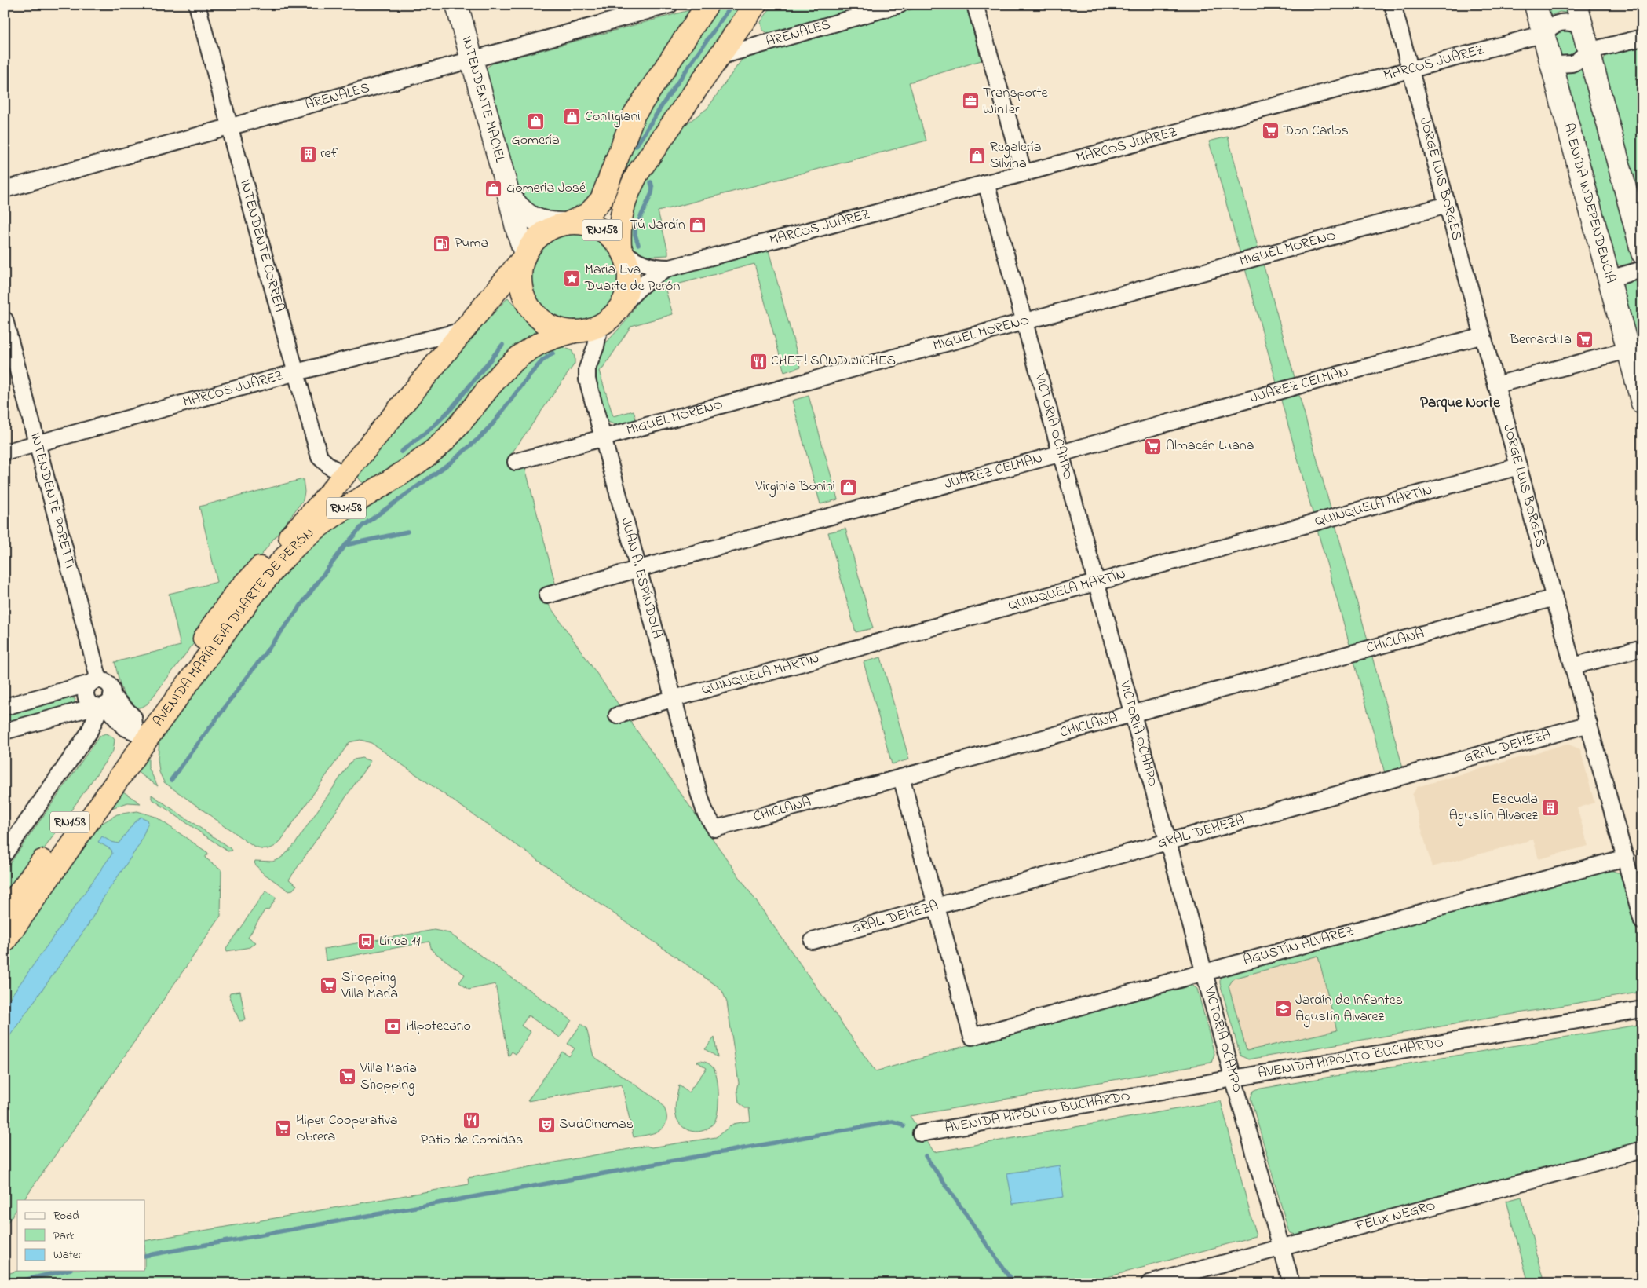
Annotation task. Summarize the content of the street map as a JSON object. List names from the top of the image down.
{
  "streets": {
    "highway": ["RN158", "AVENIDA MARÍA EVA DUARTE DE PERÓN"],
    "main road": ["INTENDENTE MACIEL", "AVENIDA INDEPENDENCIA"],
    "street": [
      "ARENALES",
      "MARCOS JUÁREZ",
      "JORGE LUIS BORGES",
      "INTENDENTE CORREA",
      "MIGUEL MORENO",
      "JUÁREZ CELMAN",
      "VICTORIA OCAMPO",
      "INTENDENTE PORETTI",
      "QUINQUELA MARTÍN",
      "JUAN A. ESPÍNDOLA",
      "CHICLANA",
      "GRAL. DEHEZA",
      "AGUSTÍN ÁLVAREZ",
      "AVENIDA HIPÓLITO BUCHARDO",
      "FÉLIX NEGRO"
    ]
  },
  "crossings": [
    ["ARENALES", "INTENDENTE MACIEL"],
    ["ARENALES", "RN158"],
    ["ARENALES", "INTENDENTE CORREA"],
    ["MARCOS JUÁREZ", "INTENDENTE MACIEL"],
    ["MARCOS JUÁREZ", "JORGE LUIS BORGES"],
    ["MARCOS JUÁREZ", "AVENIDA INDEPENDENCIA"],
    ["MARCOS JUÁREZ", "RN158"],
    ["MARCOS JUÁREZ", "INTENDENTE CORREA"],
    ["MARCOS JUÁREZ", "VICTORIA OCAMPO"],
    ["MARCOS JUÁREZ", "INTENDENTE PORETTI"],
    ["MARCOS JUÁREZ", "JUAN A. ESPÍNDOLA"],
    ["MARCOS JUÁREZ", "AVENIDA MARÍA EVA DUARTE DE PERÓN"],
    ["INTENDENTE MACIEL", "RN158"],
    ["INTENDENTE MACIEL", "JUAN A. ESPÍNDOLA"],
    ["INTENDENTE MACIEL", "AVENIDA MARÍA EVA DUARTE DE PERÓN"],
    ["JORGE LUIS BORGES", "MIGUEL MORENO"],
    ["JORGE LUIS BORGES", "JUÁREZ CELMAN"],
    ["JORGE LUIS BORGES", "QUINQUELA MARTÍN"],
    ["JORGE LUIS BORGES", "CHICLANA"],
    ["JORGE LUIS BORGES", "GRAL. DEHEZA"],
    ["JORGE LUIS BORGES", "AGUSTÍN ÁLVAREZ"],
    ["RN158", "JUAN A. ESPÍNDOLA"],
    ["RN158", "AVENIDA MARÍA EVA DUARTE DE PERÓN"],
    ["INTENDENTE CORREA", "AVENIDA MARÍA EVA DUARTE DE PERÓN"],
    ["MIGUEL MORENO", "VICTORIA OCAMPO"],
    ["MIGUEL MORENO", "JUAN A. ESPÍNDOLA"],
    ["JUÁREZ CELMAN", "VICTORIA OCAMPO"],
    ["JUÁREZ CELMAN", "JUAN A. ESPÍNDOLA"],
    ["VICTORIA OCAMPO", "QUINQUELA MARTÍN"],
    ["VICTORIA OCAMPO", "CHICLANA"],
    ["VICTORIA OCAMPO", "GRAL. DEHEZA"],
    ["VICTORIA OCAMPO", "AGUSTÍN ÁLVAREZ"],
    ["VICTORIA OCAMPO", "AVENIDA HIPÓLITO BUCHARDO"],
    ["VICTORIA OCAMPO", "FÉLIX NEGRO"],
    ["QUINQUELA MARTÍN", "JUAN A. ESPÍNDOLA"],
    ["JUAN A. ESPÍNDOLA", "AVENIDA MARÍA EVA DUARTE DE PERÓN"],
    ["JUAN A. ESPÍNDOLA", "CHICLANA"],
    ["GRAL. DEHEZA", "AGUSTÍN ÁLVAREZ"]
  ],
  "districts": ["Parque Norte"],
  "places": {
    "office": ["Transporte Winter"],
    "shop": [
      "Contigiani",
      "Gomería",
      "Regalería Silvina",
      "Gomeria José",
      "Tú Jardín",
      "Virginia Bonini"
    ],
    "supermarket": [
      "Don Carlos",
      "Bernardita",
      "Almacén Luana",
      "Shopping Villa María",
      "Villa María Shopping",
      "Hiper Cooperativa Obrera"
    ],
    "building": ["ref", "Escuela Agustín Alvarez"],
    "fuel station": ["Puma"],
    "place": ["Maria Eva Duarte de Perón"],
    "restaurant": ["CHEF! SANDWICHES", "Patio de Comidas"],
    "bus stop": ["Línea 11"],
    "school or university": ["Jardín de Infantes Agustín Alvarez"],
    "bank": ["Hipotecario"],
    "theatre": ["SudCinemas"]
  },
  "legend": ["Road", "Park", "Water"]
}
